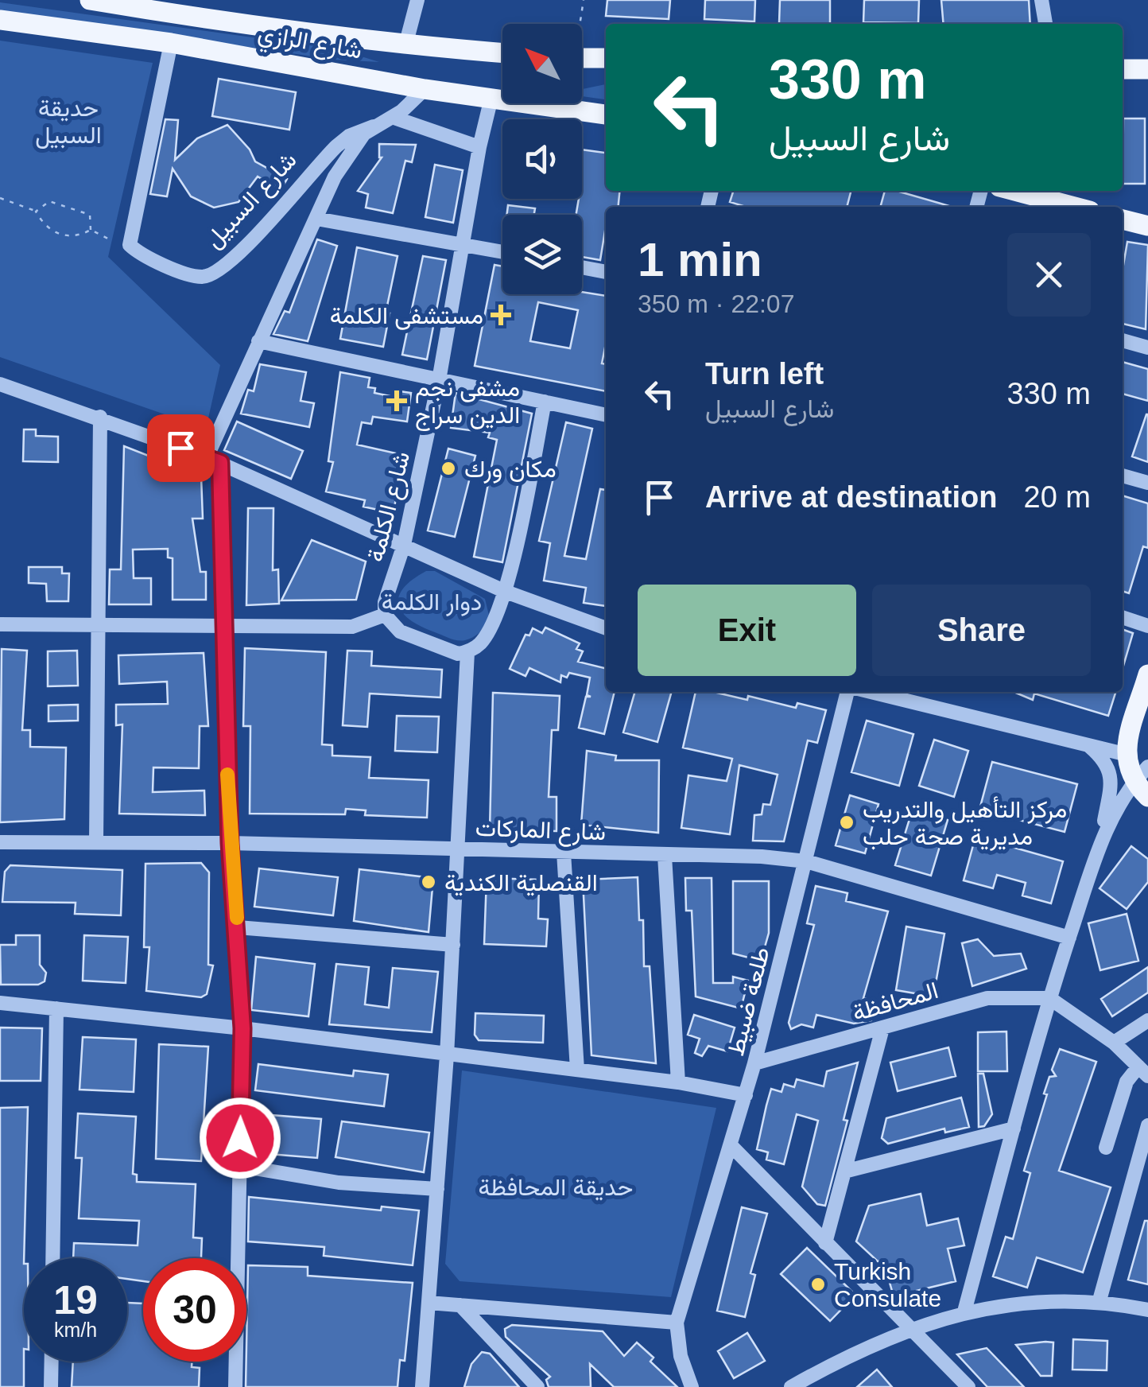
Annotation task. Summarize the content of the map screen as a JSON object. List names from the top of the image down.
{
  "streets": {
    "main road": ["شارع الرازي"],
    "street": [
      "شارع السبيل",
      "شارع الكلمة",
      "شارع الماركات",
      "طلعة ضبيط",
      "المحافظة"
    ]
  },
  "crossings": [
    ["شارع الرازي", "شارع السبيل"],
    ["شارع الرازي", "شارع الكلمة"],
    ["شارع الماركات", "طلعة ضبيط"],
    ["طلعة ضبيط", "المحافظة"]
  ],
  "parks": ["حديقة السبيل", "دوار الكلمة", "حديقة المحافظة"],
  "places": {
    "health": ["مستشفى الكلمة", "مشفى نجم الدين سراج"],
    "other": [
      "مكان ورك",
      "مركز التأهيل والتدريب مديرية صحة حلب",
      "القنصلية الكندية",
      "Turkish Consulate"
    ]
  },
  "north": "top left",
  "page": {
    "turn": ["330 m", "شارع السبيل"],
    "heading": ["1 min", "350 m · 22:07"],
    "list": [
      {
        "name": "Turn left",
        "note": "شارع السبيل",
        "value": "330 m"
      },
      {
        "name": "Arrive at destination",
        "value": "20 m"
      }
    ],
    "buttons": ["Exit", "Share"],
    "speed": "19 km/h",
    "limit": "30"
  }
}
